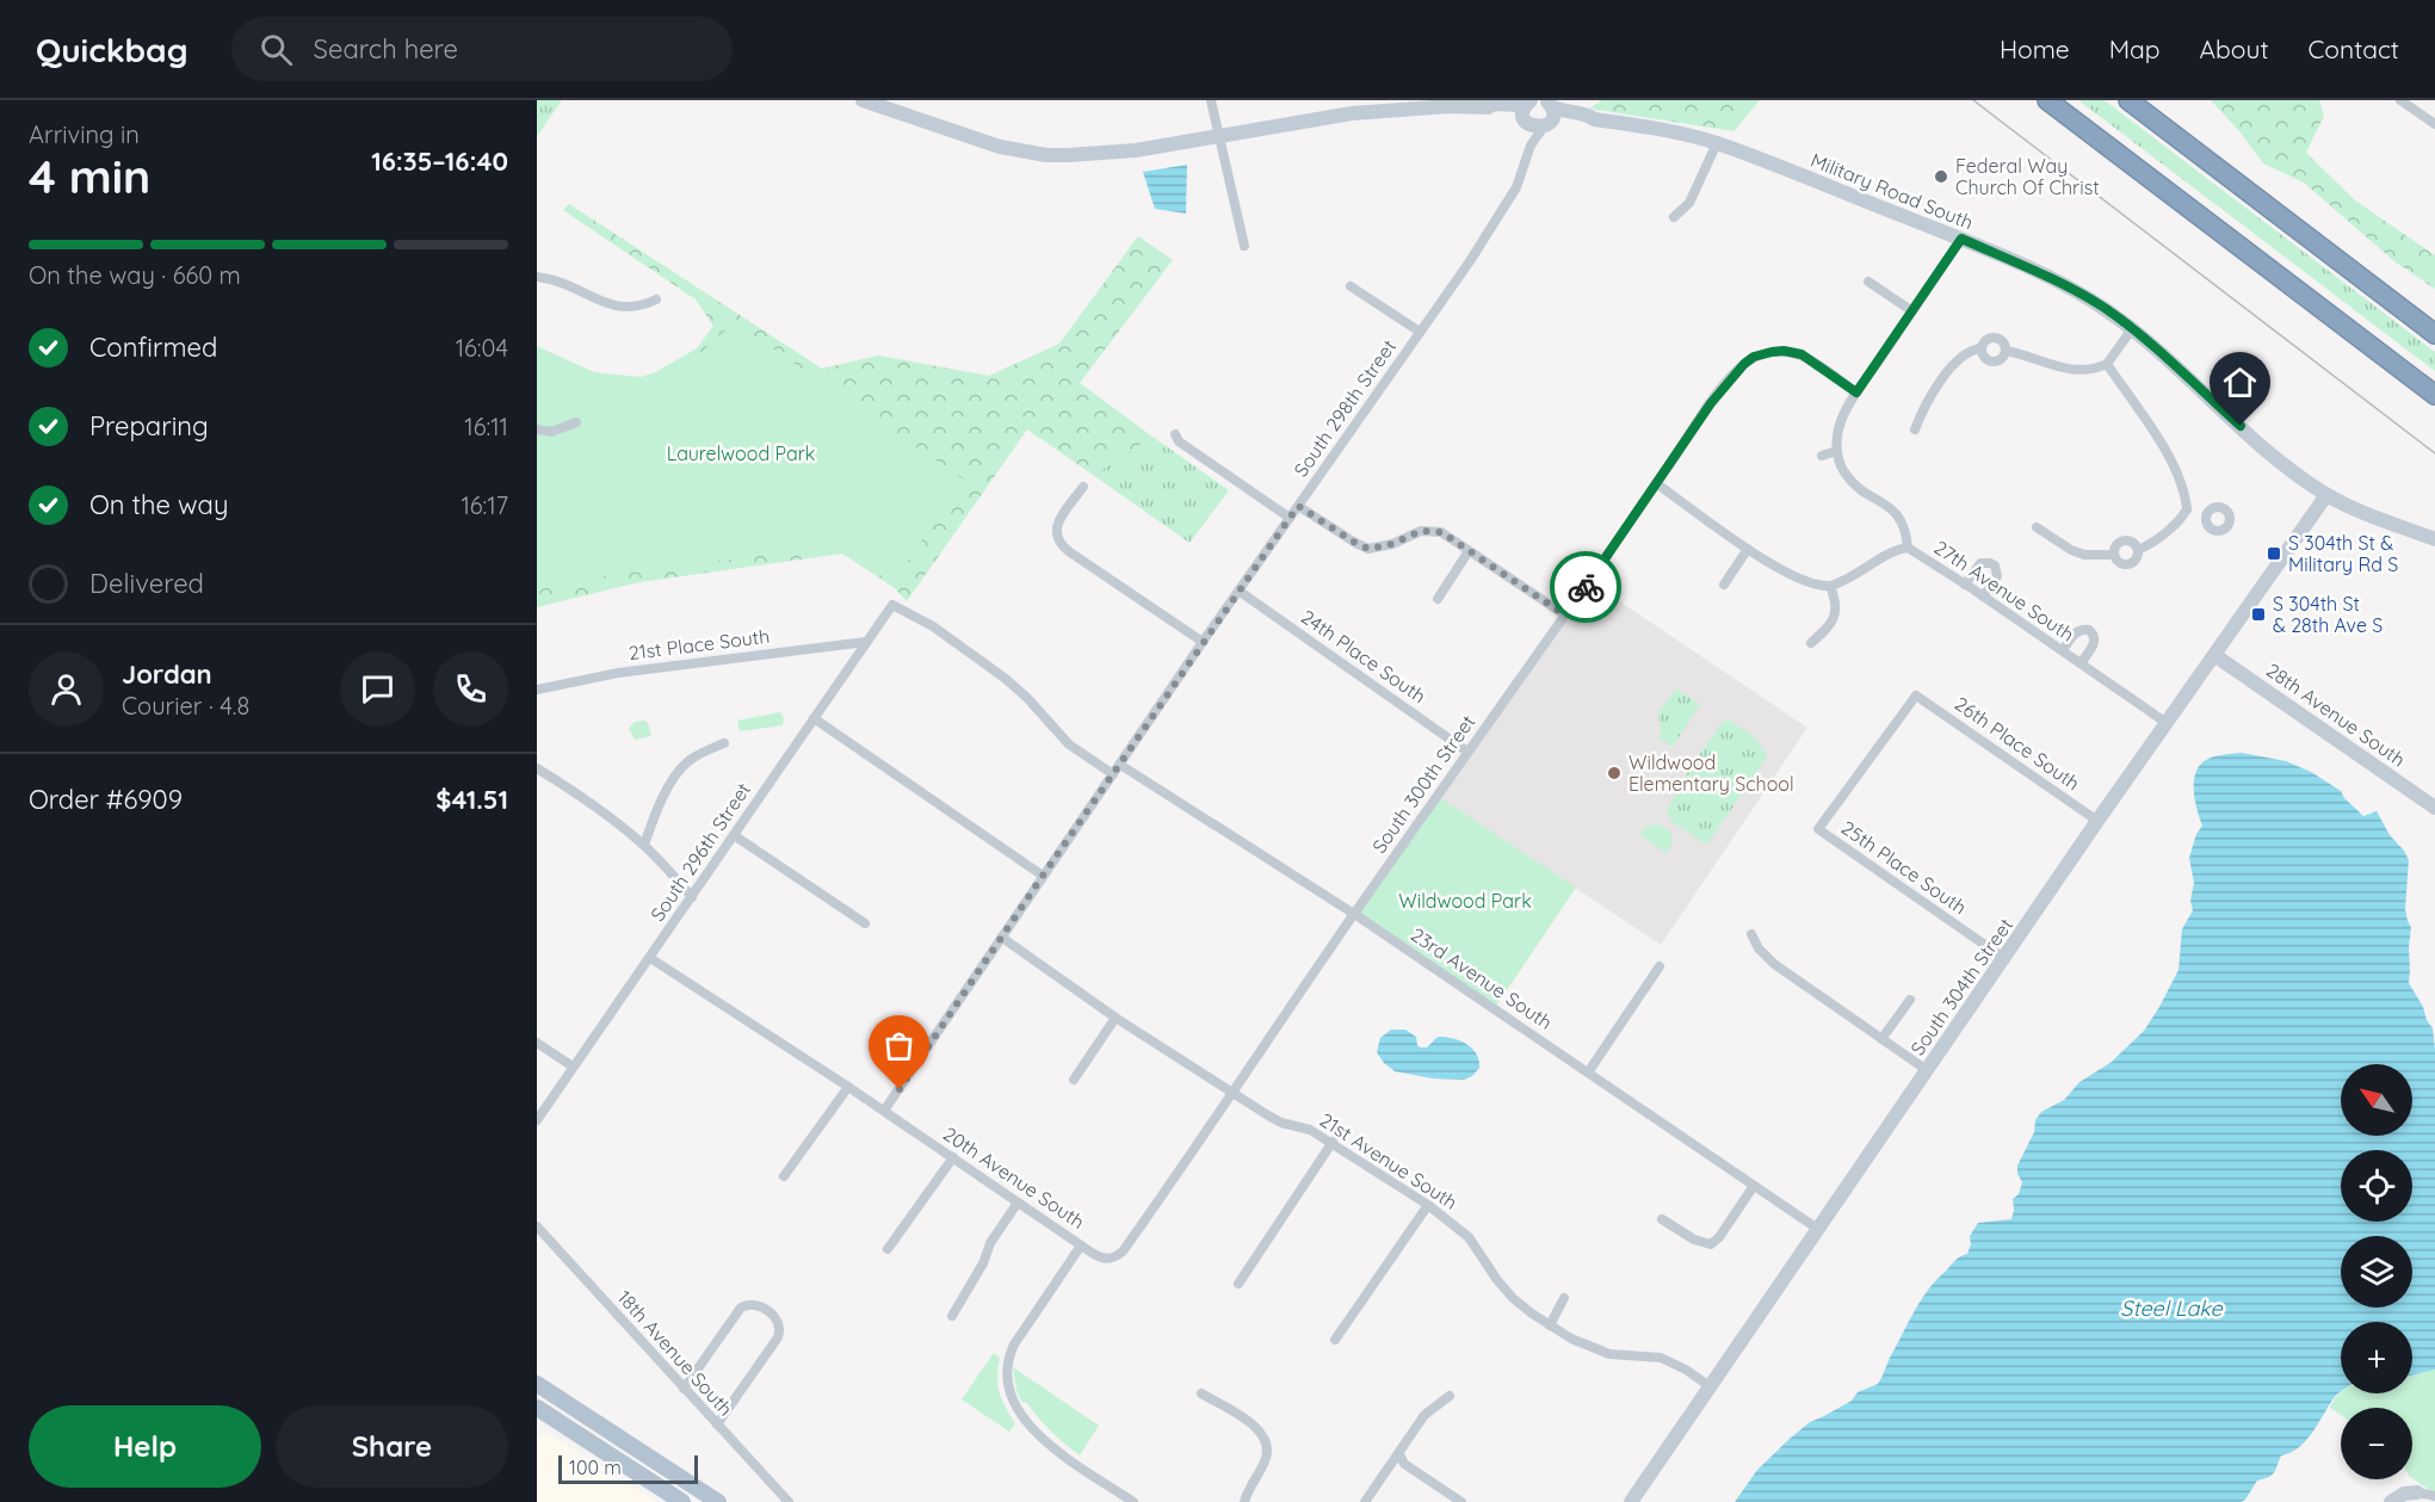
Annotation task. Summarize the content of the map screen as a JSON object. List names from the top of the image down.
{
  "streets": {
    "main road": ["Military Road South", "28th Avenue South", "South 304th Street"],
    "street": [
      "South 298th Street",
      "27th Avenue South",
      "21st Place South",
      "24th Place South",
      "26th Place South",
      "South 300th Street",
      "South 296th Street",
      "25th Place South",
      "23rd Avenue South",
      "21st Avenue South",
      "20th Avenue South",
      "18th Avenue South"
    ]
  },
  "crossings": [
    ["Military Road South", "South 298th Street"],
    ["Military Road South", "South 304th Street"],
    ["South 298th Street", "24th Place South"],
    ["South 298th Street", "South 296th Street"],
    ["South 298th Street", "23rd Avenue South"],
    ["South 298th Street", "21st Avenue South"],
    ["South 298th Street", "20th Avenue South"],
    ["27th Avenue South", "South 304th Street"],
    ["21st Place South", "South 296th Street"],
    ["24th Place South", "South 300th Street"],
    ["28th Avenue South", "South 304th Street"],
    ["26th Place South", "25th Place South"],
    ["26th Place South", "South 304th Street"],
    ["South 300th Street", "23rd Avenue South"],
    ["South 300th Street", "21st Avenue South"],
    ["South 300th Street", "20th Avenue South"],
    ["South 296th Street", "20th Avenue South"],
    ["25th Place South", "South 304th Street"],
    ["23rd Avenue South", "South 304th Street"],
    ["South 304th Street", "21st Avenue South"]
  ],
  "water": ["Steel Lake"],
  "parks": ["Laurelwood Park", "Wildwood Park"],
  "places": {
    "other": ["Federal Way Church Of Christ", "Wildwood Elementary School"],
    "transit": ["S 304th St & Military Rd S", "S 304th St & 28th Ave S"]
  },
  "scale_bar": "100 m",
  "north": "top left",
  "page": {
    "header": "Quickbag",
    "search": "Search here",
    "nav": [
      "Home",
      "Map",
      "About",
      "Contact"
    ],
    "heading": ["4 min", "Arriving in", "16:35–16:40"],
    "panel": [
      "Jordan",
      "Courier · 4.8",
      "Order #6909",
      "$41.51"
    ],
    "bar": "On the way · 660 m",
    "list": [
      ["Confirmed", "16:04"],
      ["Preparing", "16:11"],
      ["On the way", "16:17"],
      "Delivered"
    ],
    "map_buttons": ["+", "−"],
    "buttons": ["Help", "Share"],
    "scale": "100 m"
  }
}
